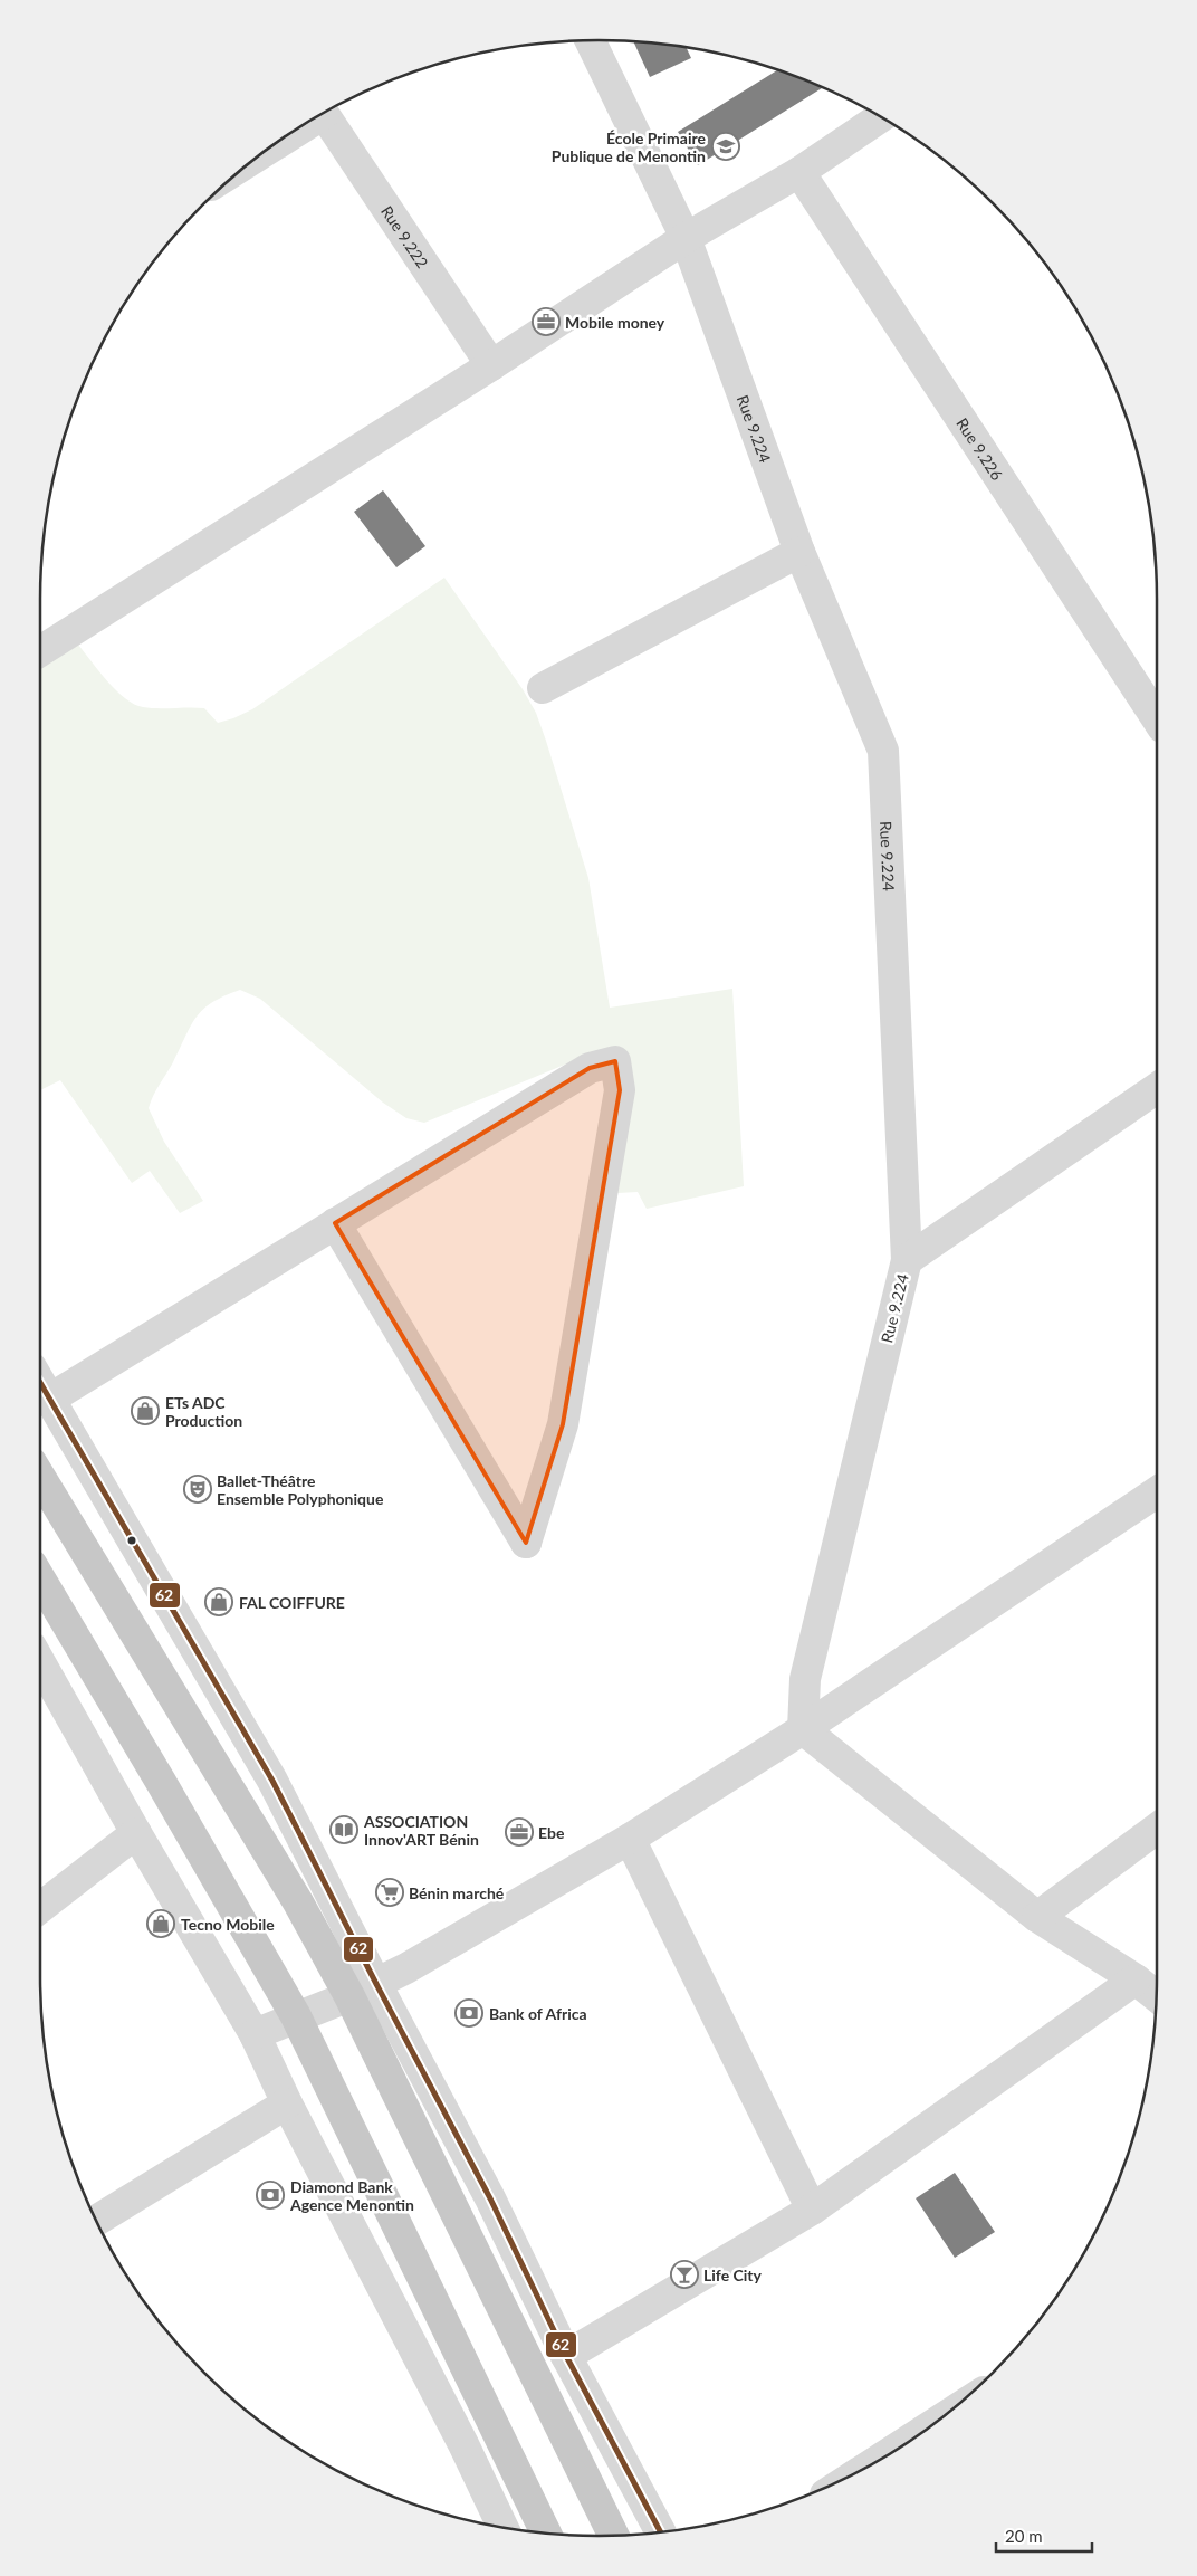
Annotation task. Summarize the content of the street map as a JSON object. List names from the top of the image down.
{
  "streets": {
    "street": ["Rue 9.222", "Rue 9.224", "Rue 9.226"]
  },
  "places": {
    "school or university": ["École Primaire Publique de Menontin"],
    "office": ["Mobile money", "Ebe"],
    "shop": ["ETs ADC Production", "FAL COIFFURE", "Tecno Mobile"],
    "theatre": ["Ballet-Théâtre Ensemble Polyphonique"],
    "library": ["ASSOCIATION Innov'ART Bénin"],
    "supermarket": ["Bénin marché"],
    "bank": ["Bank of Africa", "Diamond Bank Agence Menontin"],
    "bar": ["Life City"]
  },
  "lines": ["transit line 62"],
  "scale_bar": "20 m"
}
